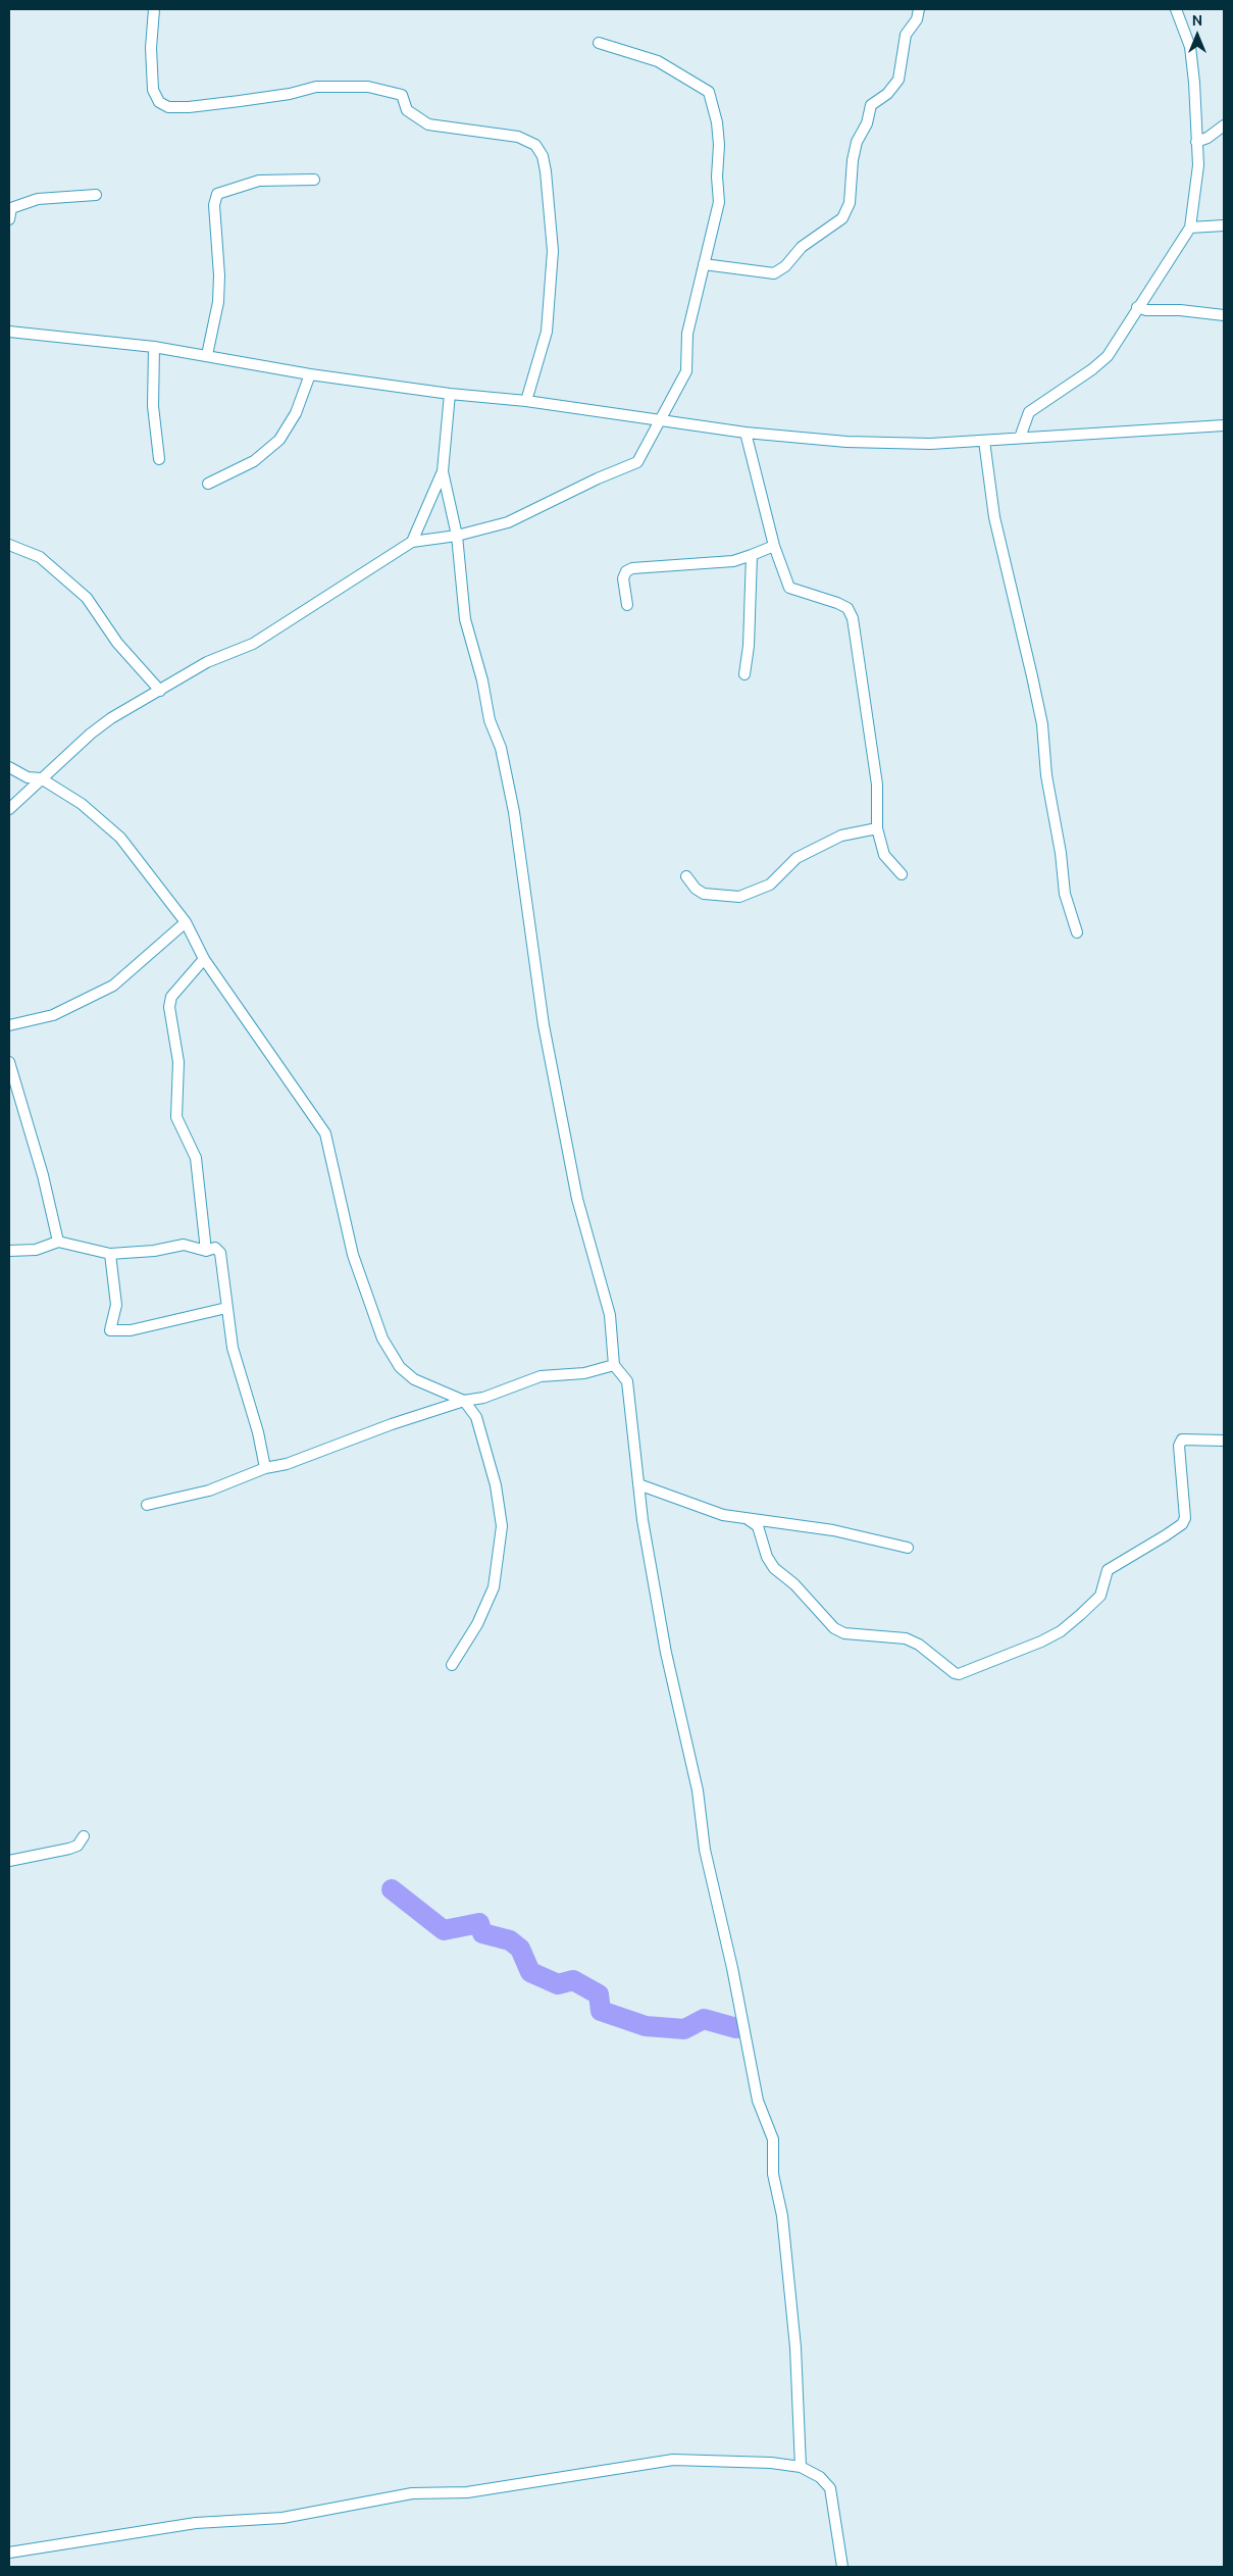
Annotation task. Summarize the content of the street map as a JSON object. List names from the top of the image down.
{
  "north": "top"
}
